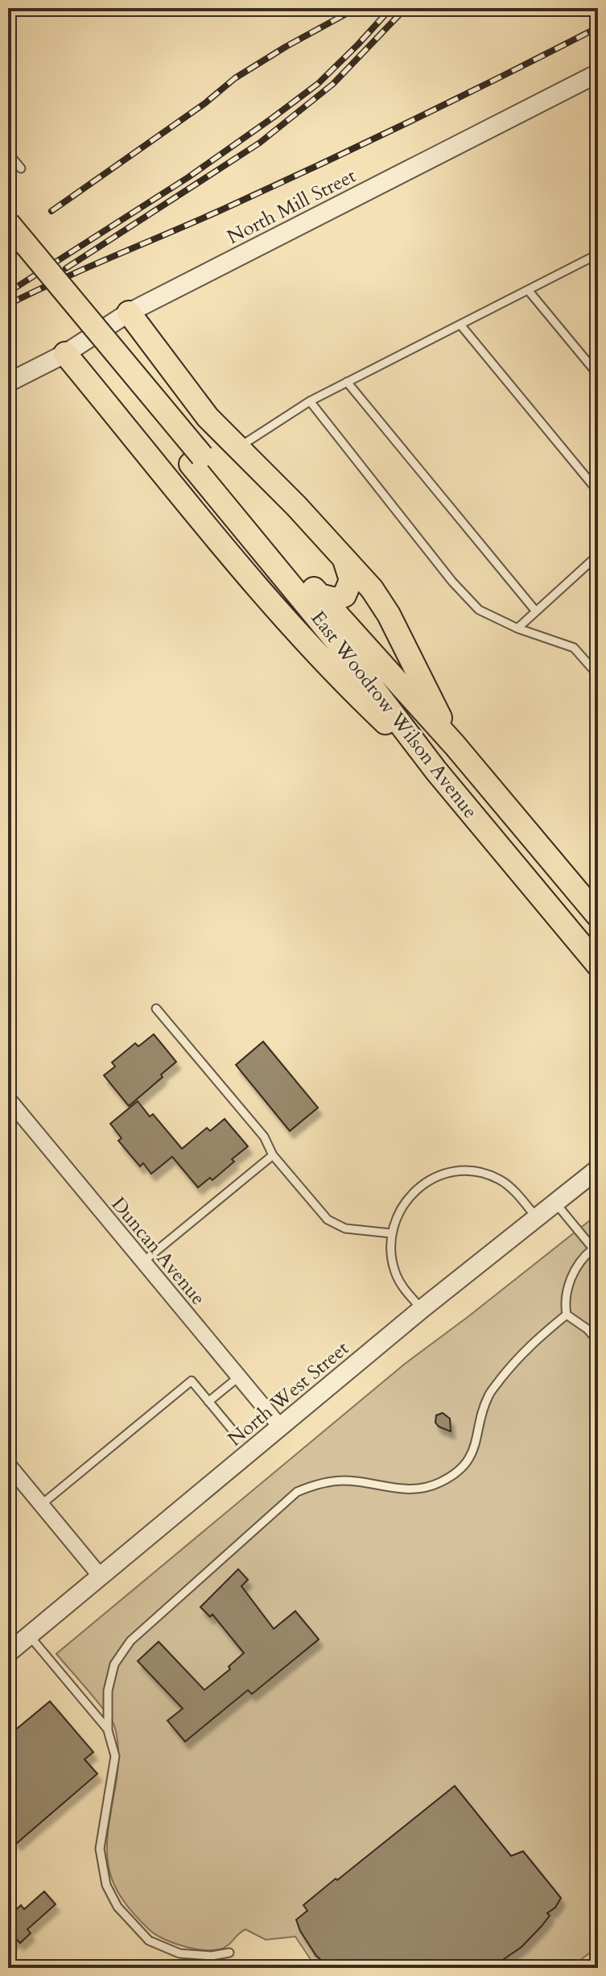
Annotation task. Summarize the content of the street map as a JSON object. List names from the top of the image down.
{
  "streets": {
    "main road": ["East Woodrow Wilson Avenue"],
    "street": ["North Mill Street", "Duncan Avenue", "North West Street"]
  },
  "crossings": [
    ["Duncan Avenue", "North West Street"]
  ]
}
